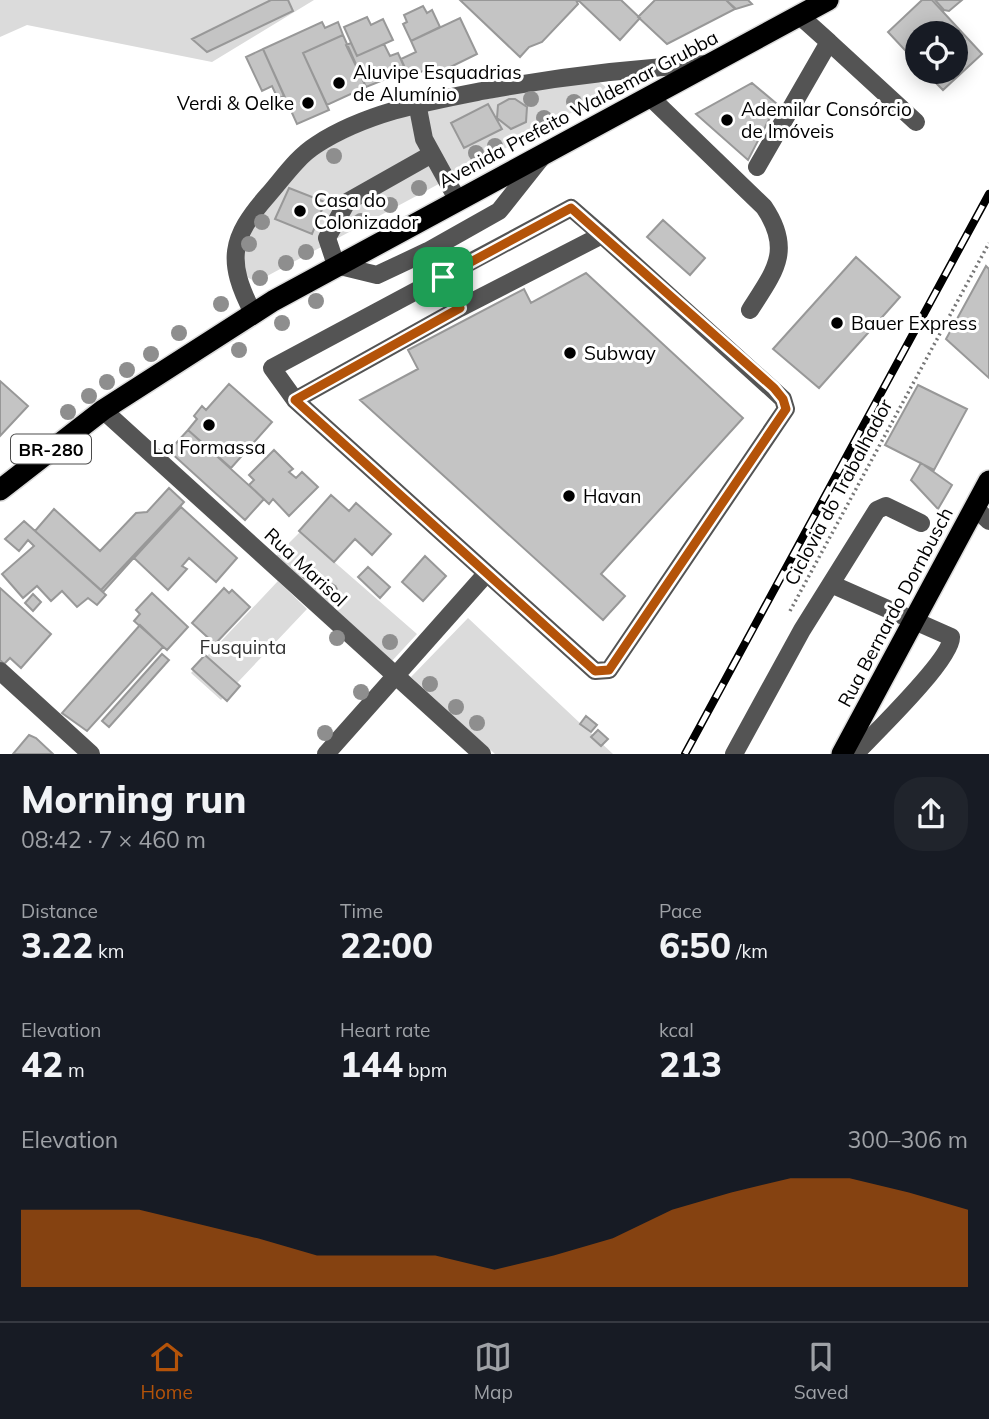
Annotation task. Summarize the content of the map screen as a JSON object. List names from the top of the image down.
{
  "streets": {
    "highway": ["Avenida Prefeito Waldemar Grubba", "BR-280", "Rua Bernardo Dornbusch"],
    "street": ["Rua Marisol"],
    "path": ["Ciclovia do Trabalhador"]
  },
  "crossings": [
    ["Avenida Prefeito Waldemar Grubba", "Rua Marisol"]
  ],
  "parks": ["Fusquinta"],
  "places": [
    "Aluvipe Esquadrias de Alumínio",
    "Verdi & Oelke",
    "Ademilar Consórcio de Imóveis",
    "Casa do Colonizador",
    "Bauer Express",
    "Subway",
    "La Formassa",
    "Havan"
  ],
  "page": {
    "heading": ["Morning run", "08:42 · 7 × 460 m"],
    "stats": [
      ["Distance", "3.22 km"],
      ["Time", "22:00"],
      ["Pace", "6:50 /km"],
      ["Elevation", "42 m"],
      ["Heart rate", "144 bpm"],
      ["kcal", "213"]
    ],
    "chart": ["Elevation", "300–306 m"],
    "tabs": ["Home", "Map", "Saved"]
  }
}
